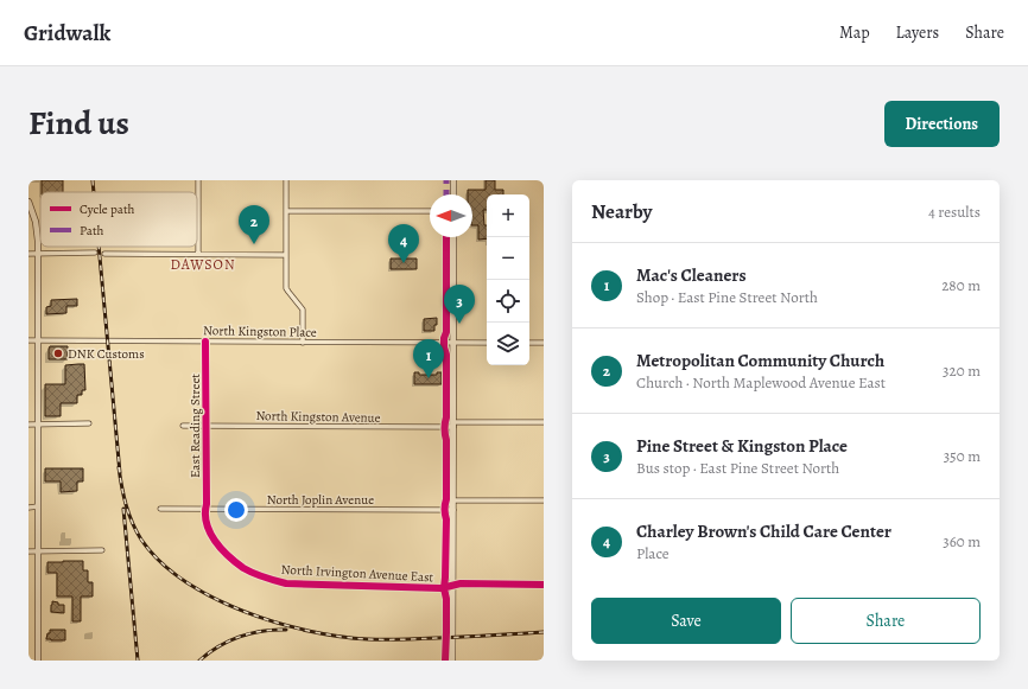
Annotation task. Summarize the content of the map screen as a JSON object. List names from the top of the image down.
{
  "streets": {
    "street": [
      "North Kingston Place",
      "North Kingston Avenue",
      "East Reading Street",
      "North Joplin Avenue",
      "North Irvington Avenue East"
    ]
  },
  "crossings": [
    ["North Kingston Place", "East Reading Street"],
    ["North Kingston Avenue", "East Reading Street"],
    ["East Reading Street", "North Joplin Avenue"],
    ["East Reading Street", "North Irvington Avenue East"],
    ["North Joplin Avenue", "North Irvington Avenue East"]
  ],
  "districts": ["DAWSON"],
  "places": ["DNK Customs"],
  "legend": ["Cycle path", "Path"],
  "north": "left",
  "page": {
    "header": "Gridwalk",
    "nav": ["Map", "Layers", "Share"],
    "title": "Find us",
    "buttons": [
      "Directions",
      ["Save", "Share"]
    ],
    "heading": ["Nearby", "4 results"],
    "map_buttons": ["+", "−"],
    "pins": [
      "2",
      "4",
      "3",
      "1"
    ],
    "list": [
      {
        "mark": "1",
        "name": "Mac's Cleaners",
        "note": "Shop · East Pine Street North",
        "value": "280 m"
      },
      {
        "mark": "2",
        "name": "Metropolitan Community Church",
        "note": "Church · North Maplewood Avenue East",
        "value": "320 m"
      },
      {
        "mark": "3",
        "name": "Pine Street & Kingston Place",
        "note": "Bus stop · East Pine Street North",
        "value": "350 m"
      },
      {
        "mark": "4",
        "name": "Charley Brown's Child Care Center",
        "note": "Place",
        "value": "360 m"
      }
    ]
  }
}
